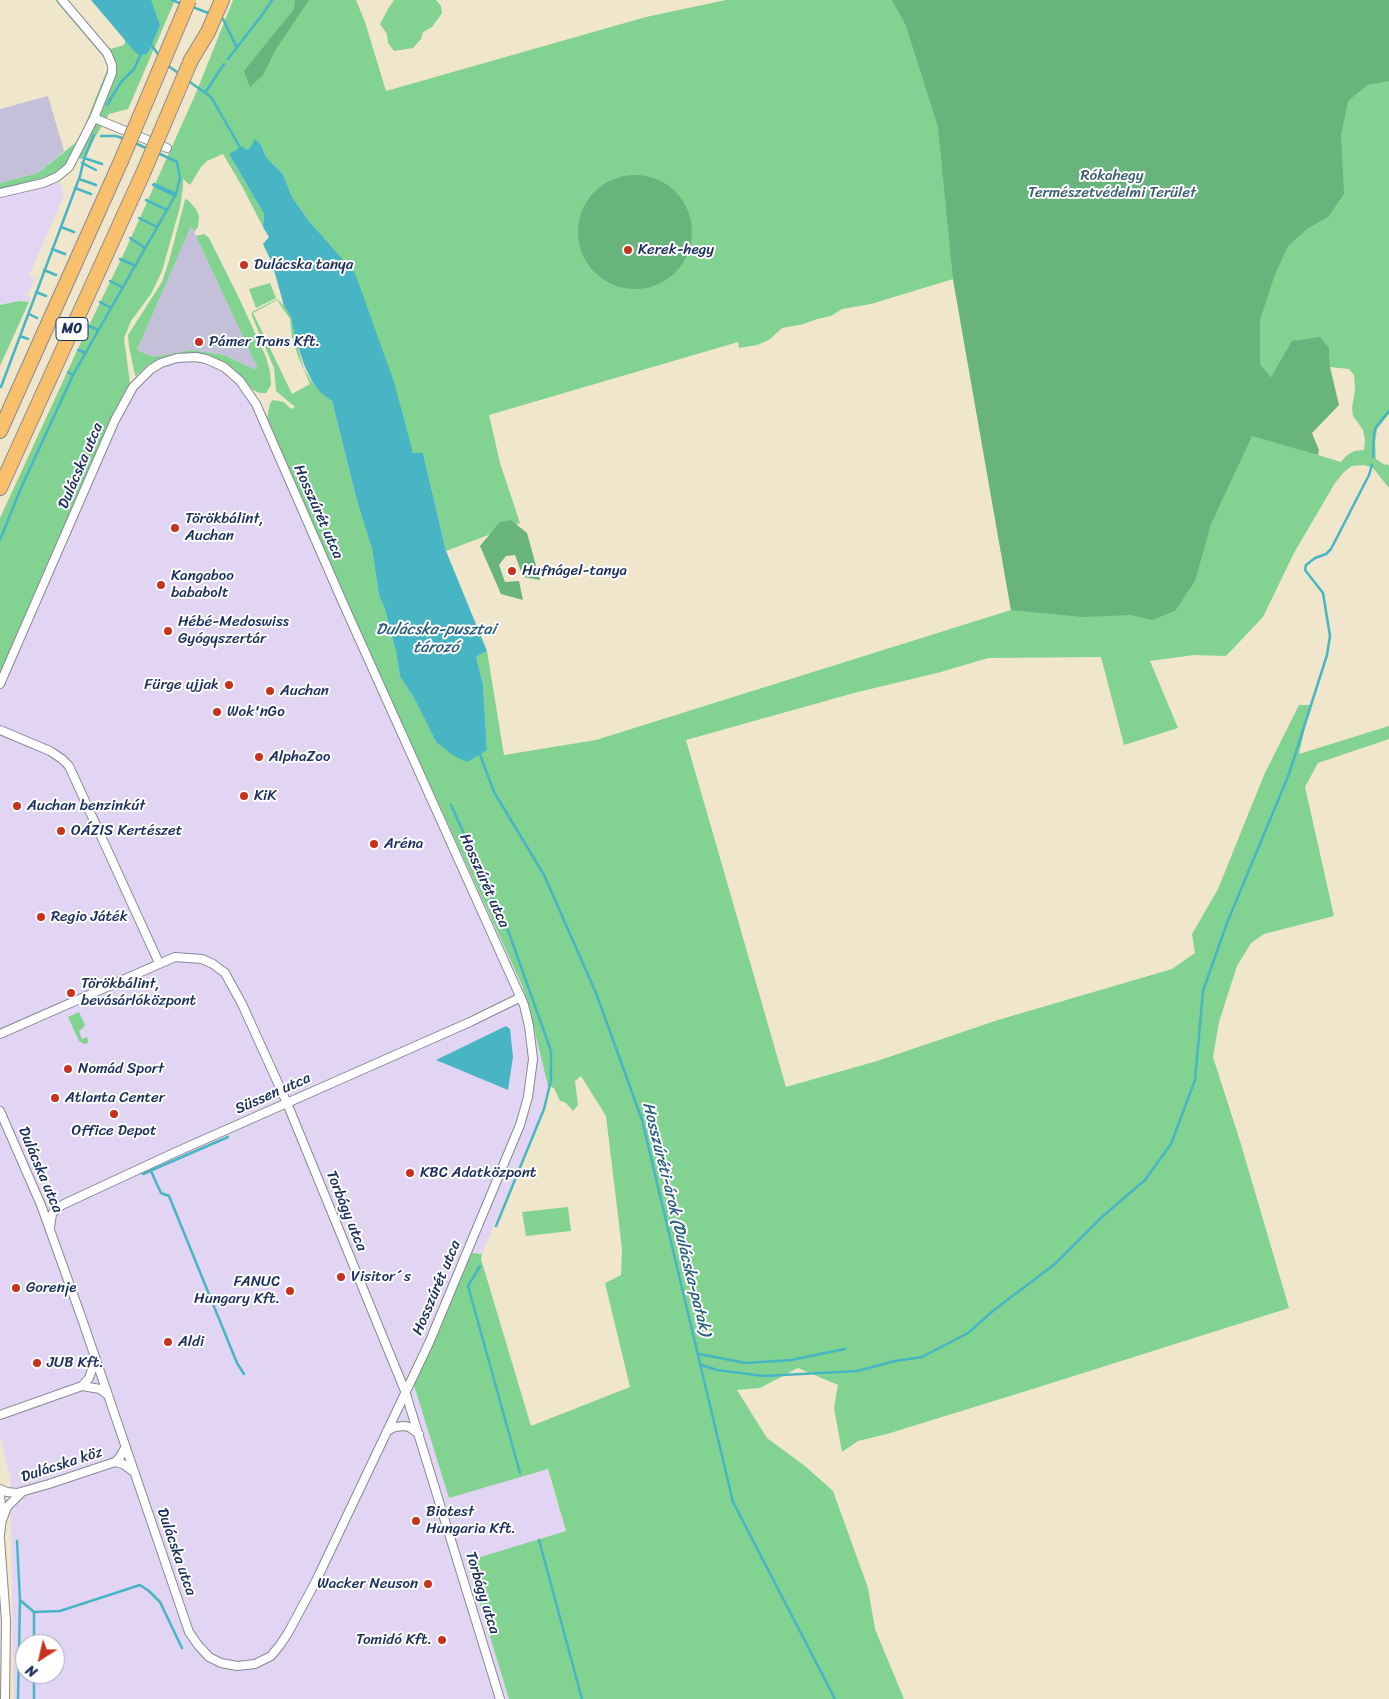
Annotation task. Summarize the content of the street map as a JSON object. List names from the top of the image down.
{
  "streets": {
    "highway": ["M0"],
    "street": [
      "Dulácska utca",
      "Hosszúrét utca",
      "Süssen utca",
      "Torbágy utca",
      "Dulácska köz"
    ]
  },
  "crossings": [
    ["Dulácska utca", "Hosszúrét utca"],
    ["Dulácska utca", "Süssen utca"],
    ["Dulácska utca", "Torbágy utca"],
    ["Dulácska utca", "Dulácska köz"],
    ["Hosszúrét utca", "Süssen utca"],
    ["Hosszúrét utca", "Torbágy utca"],
    ["Süssen utca", "Torbágy utca"]
  ],
  "water": ["Dulácska-pusztai tározó", "Hosszúréti-árok (Dulácska-patak)"],
  "parks": ["Rókahegy Természetvédelmi Terület"],
  "places": [
    "Kerek-hegy",
    "Dulácska tanya",
    "Pámer Trans Kft.",
    "Törökbálint, Auchan",
    "Hufnágel-tanya",
    "Kangaboo bababolt",
    "Hébé-Medoswiss Gyógyszertár",
    "Fürge ujjak",
    "Auchan",
    "Wok'nGo",
    "AlphaZoo",
    "KiK",
    "Auchan benzinkút",
    "OÁZIS Kertészet",
    "Aréna",
    "Regio Játék",
    "Törökbálint, bevásárlóközpont",
    "Nomád Sport",
    "Atlanta Center",
    "Office Depot",
    "KBC Adatközpont",
    "Visitor´s",
    "Gorenje",
    "FANUC Hungary Kft.",
    "Aldi",
    "JUB Kft.",
    "Biotest Hungaria Kft.",
    "Wacker Neuson",
    "Tomidó Kft."
  ],
  "north": "bottom left"
}
